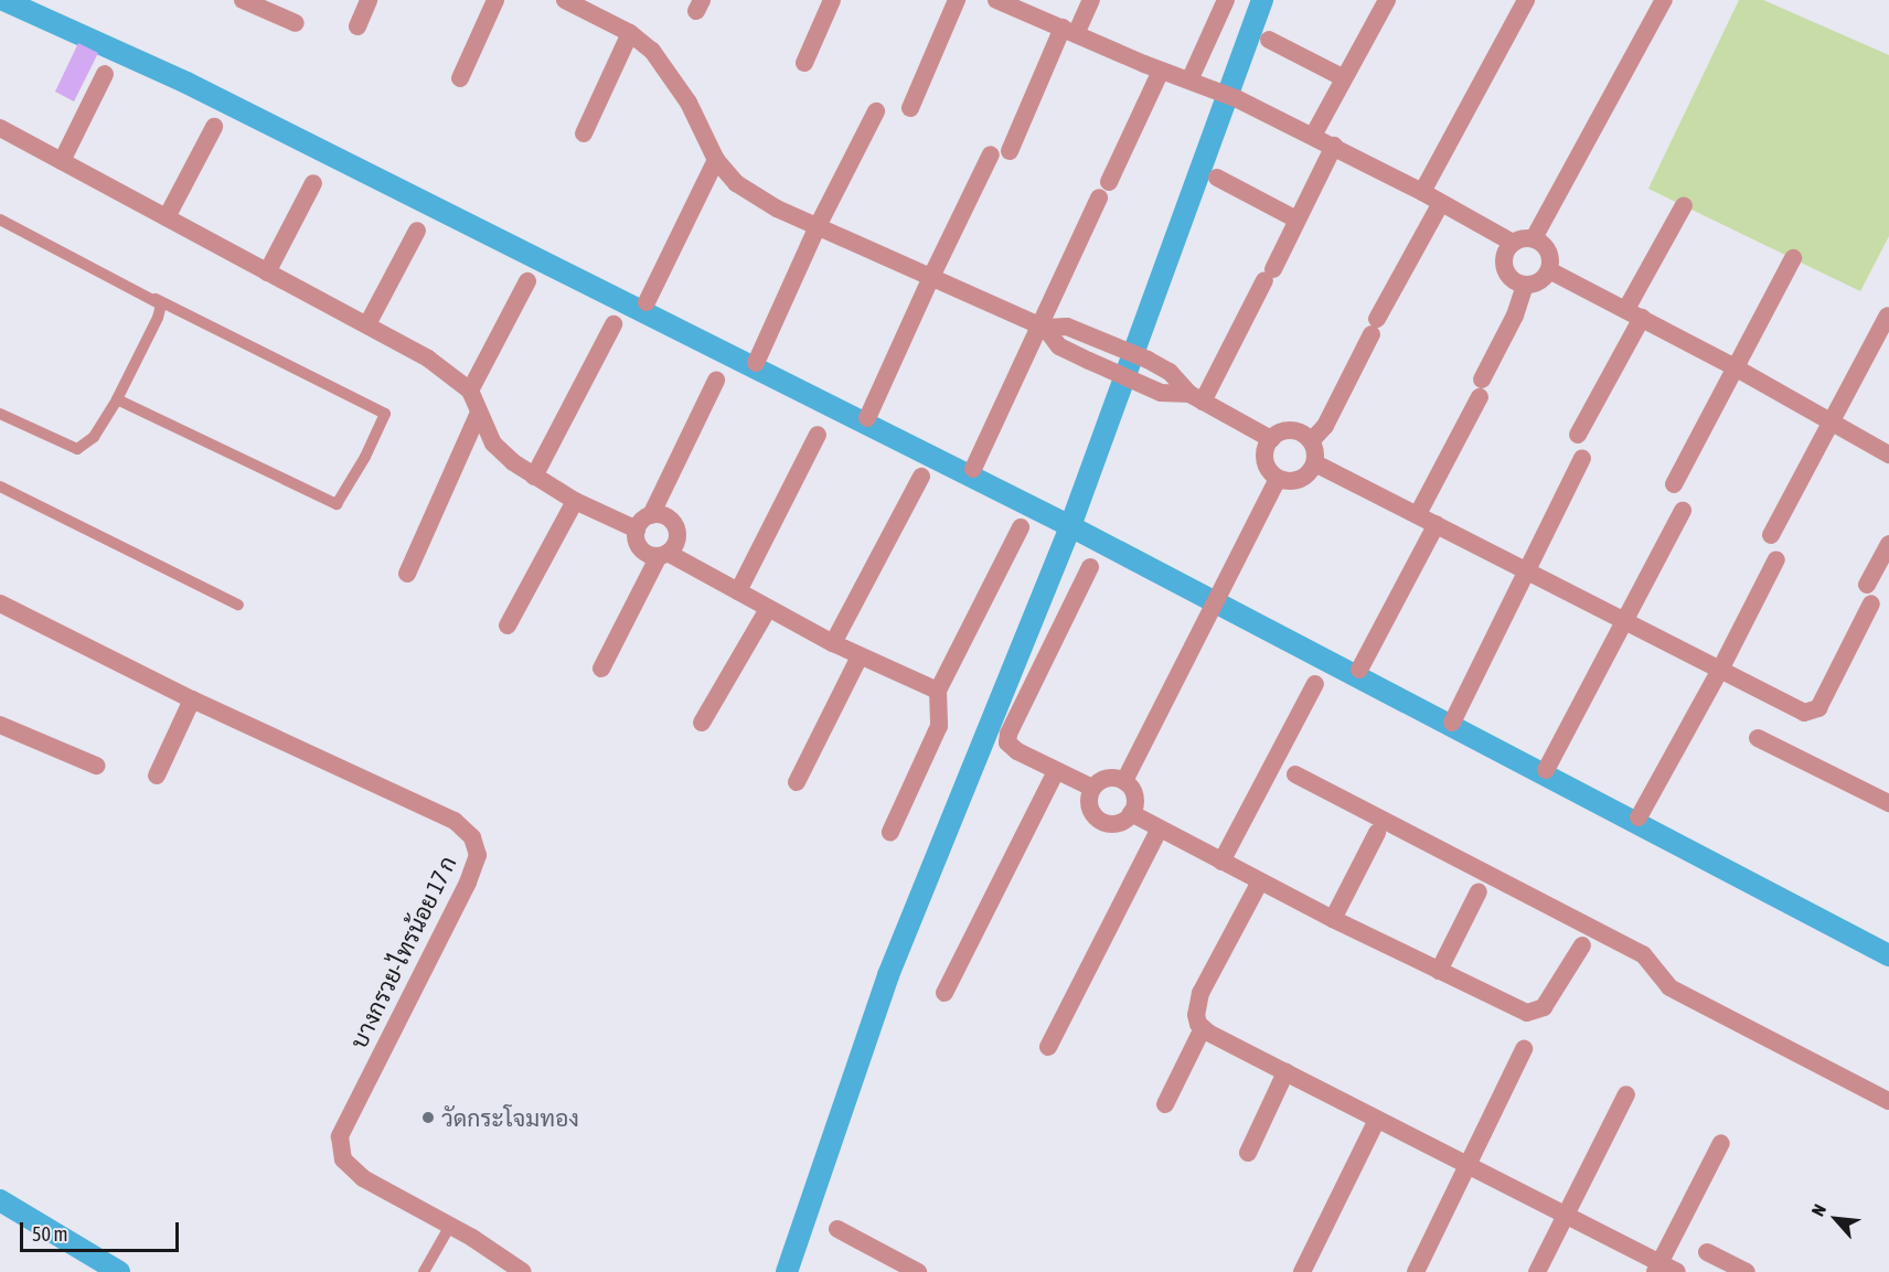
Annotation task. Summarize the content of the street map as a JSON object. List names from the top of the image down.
{
  "streets": {
    "street": ["บางกรวย-ไทรน้อย 17 ก"]
  },
  "places": ["วัดกระโจมทอง"],
  "scale_bar": "50 m",
  "north": "top left"
}
